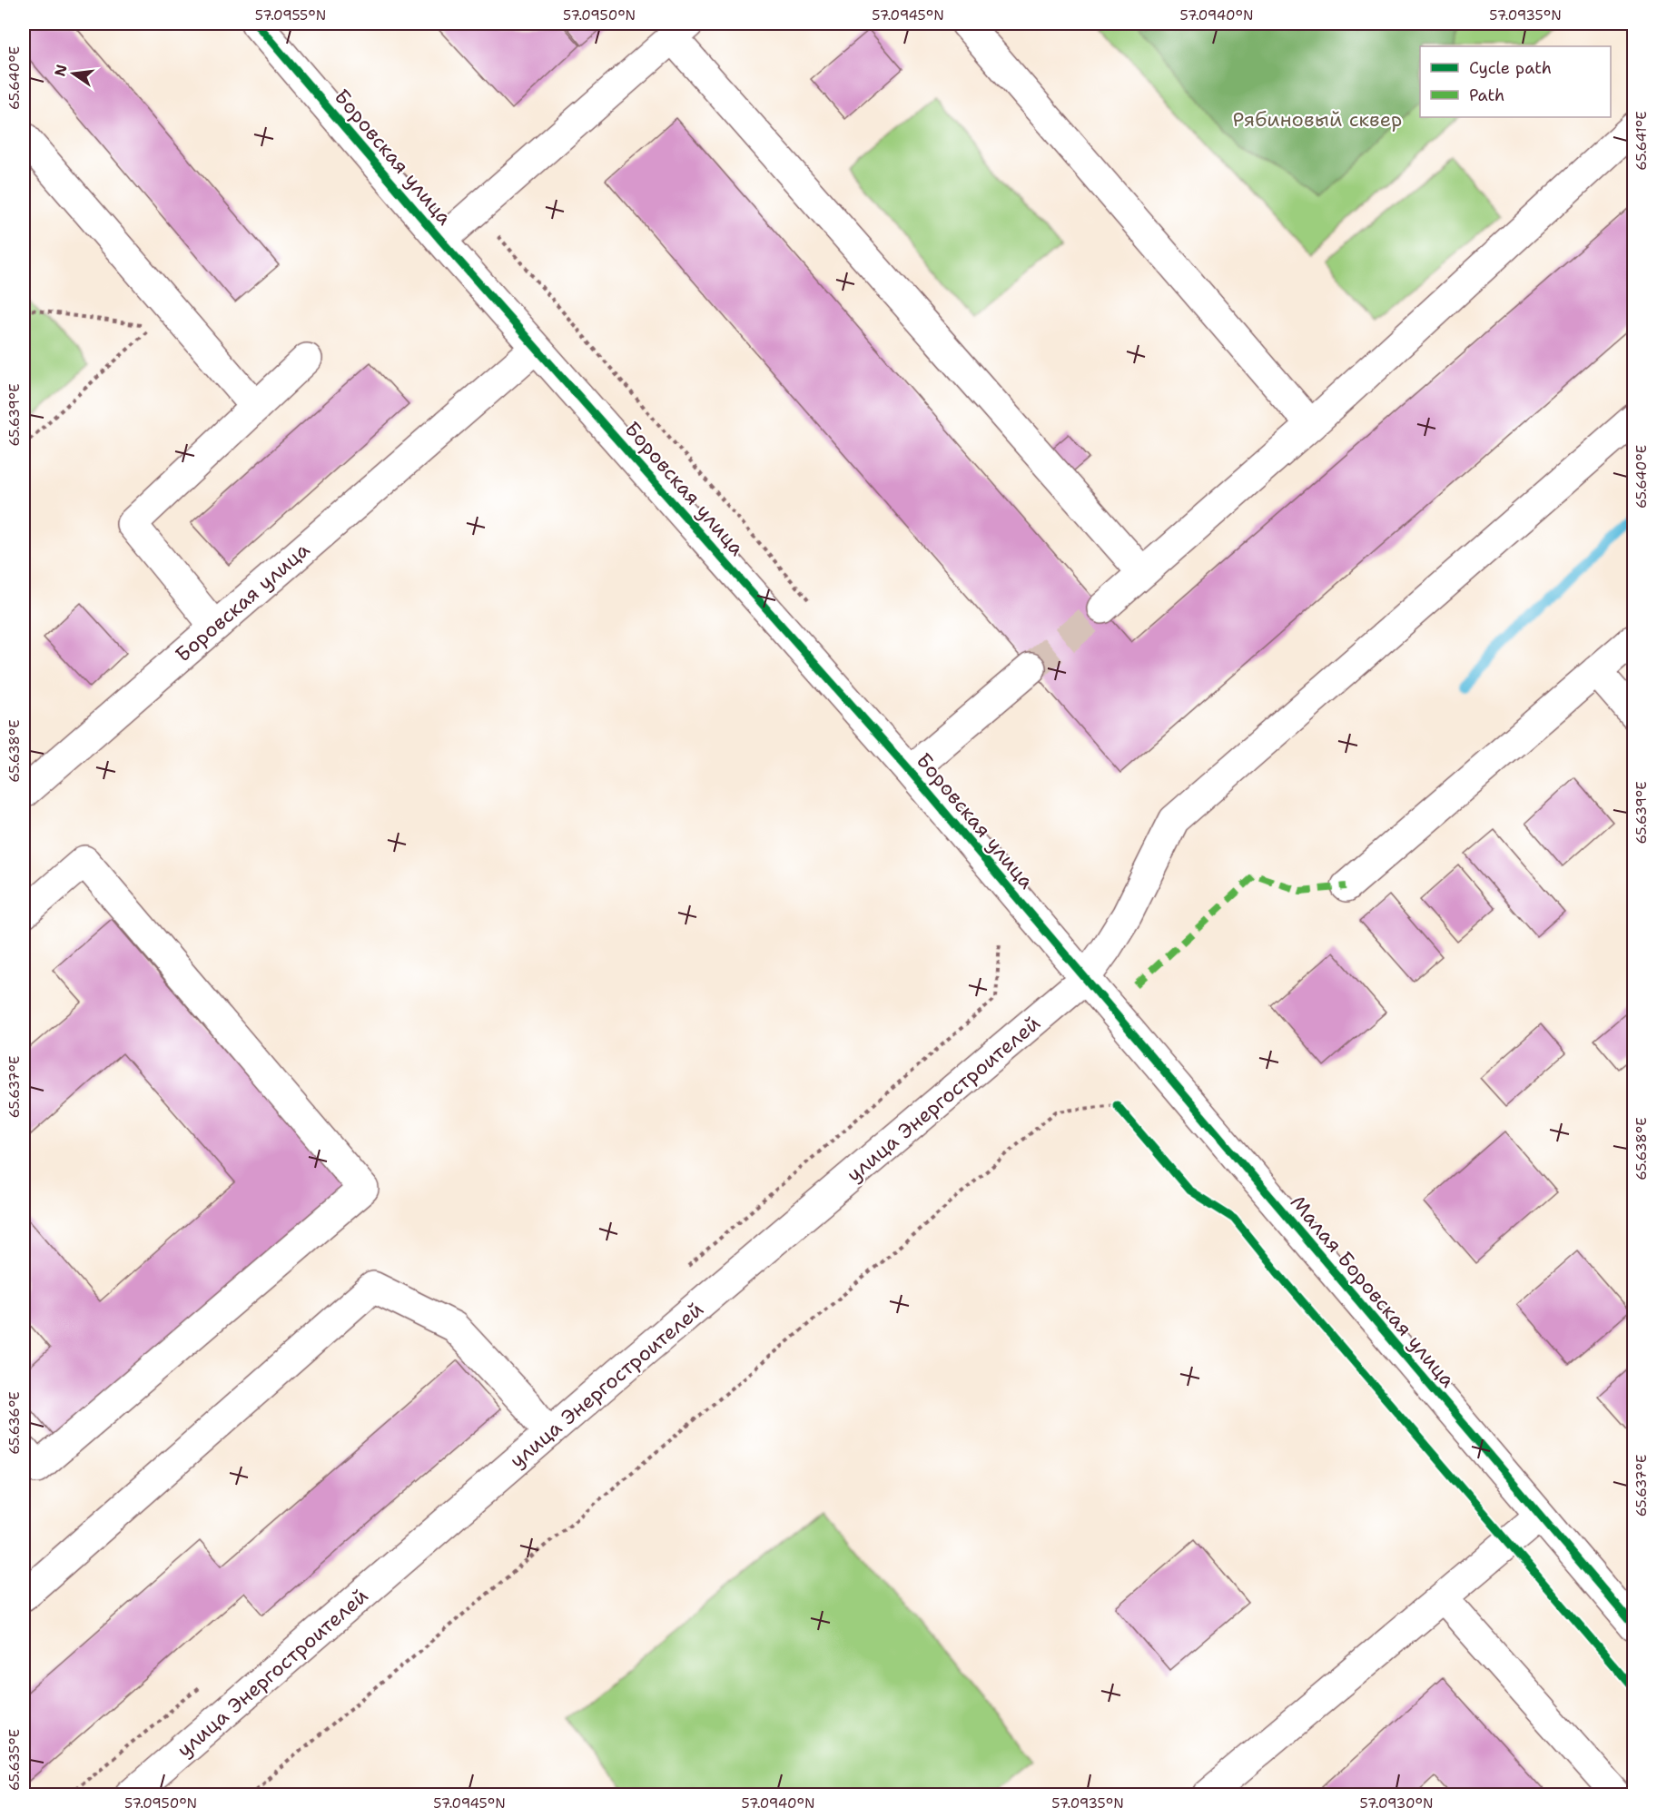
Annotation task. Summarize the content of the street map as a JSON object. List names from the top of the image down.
{
  "streets": {
    "street": ["Боровская улица", "улица Энергостроителей", "Малая Боровская улица"]
  },
  "crossings": [
    ["Боровская улица", "улица Энергостроителей"],
    ["Боровская улица", "Малая Боровская улица"],
    ["улица Энергостроителей", "Малая Боровская улица"]
  ],
  "parks": ["Рябиновый сквер"],
  "legend": ["Cycle path", "Path"],
  "north": "left",
  "coordinates": [
    "57.0955°N",
    "57.0950°N",
    "57.0945°N",
    "57.0940°N",
    "57.0935°N",
    "65.640°E",
    "65.641°E",
    "65.639°E",
    "65.638°E",
    "65.637°E",
    "65.636°E",
    "65.635°E",
    "57.0930°N"
  ]
}
